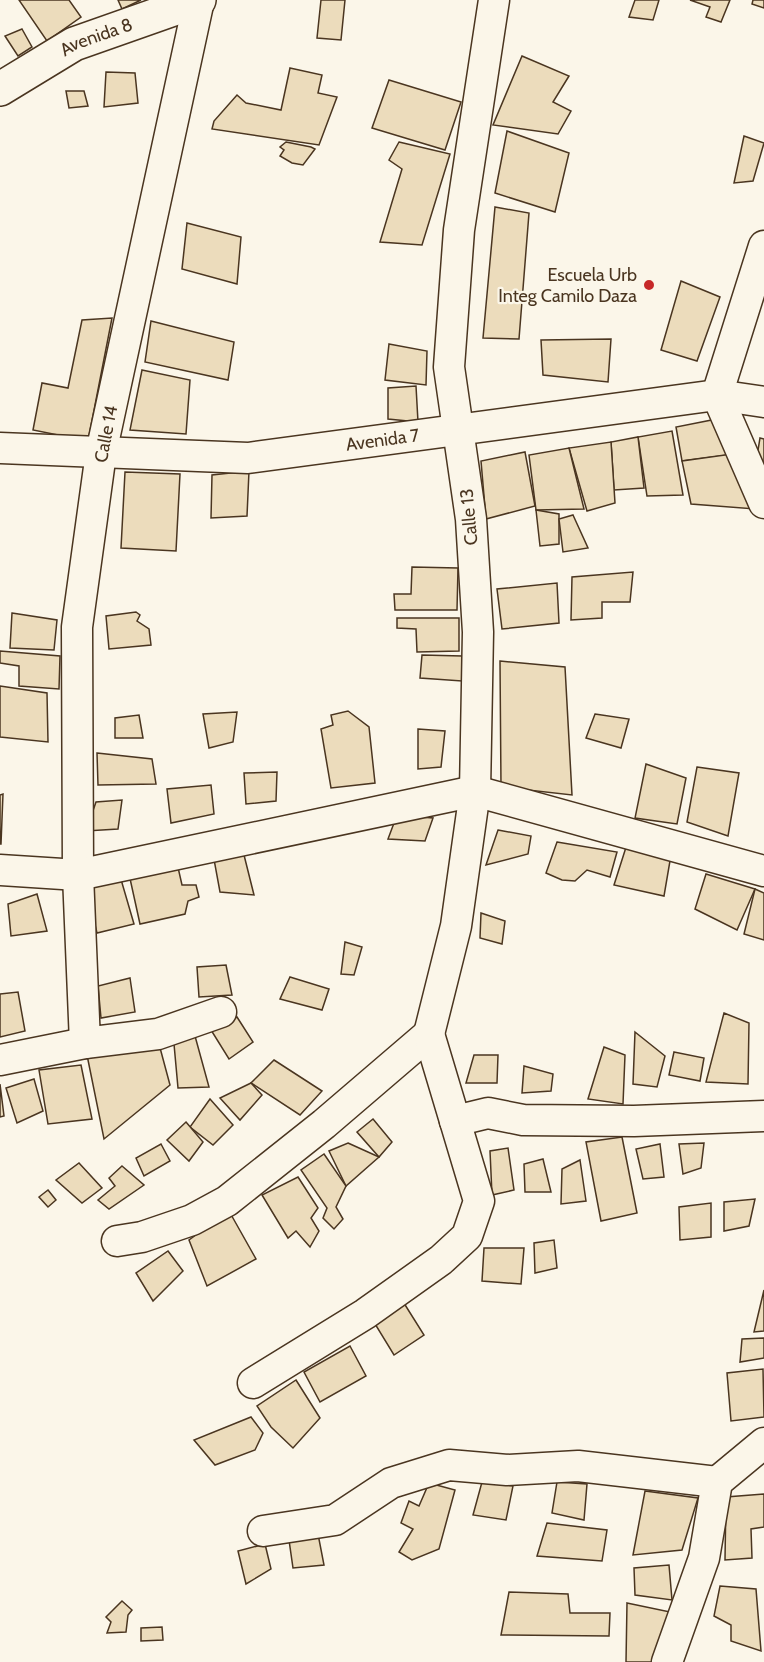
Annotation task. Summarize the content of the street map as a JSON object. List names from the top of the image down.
{
  "streets": {
    "street": [
      "Avenida 8",
      "Calle 14",
      "Avenida 7",
      "Calle 13"
    ]
  },
  "crossings": [
    ["Avenida 8", "Calle 14"],
    ["Calle 14", "Avenida 7"],
    ["Avenida 7", "Calle 13"]
  ],
  "places": ["Escuela Urb Integ Camilo Daza"]
}
